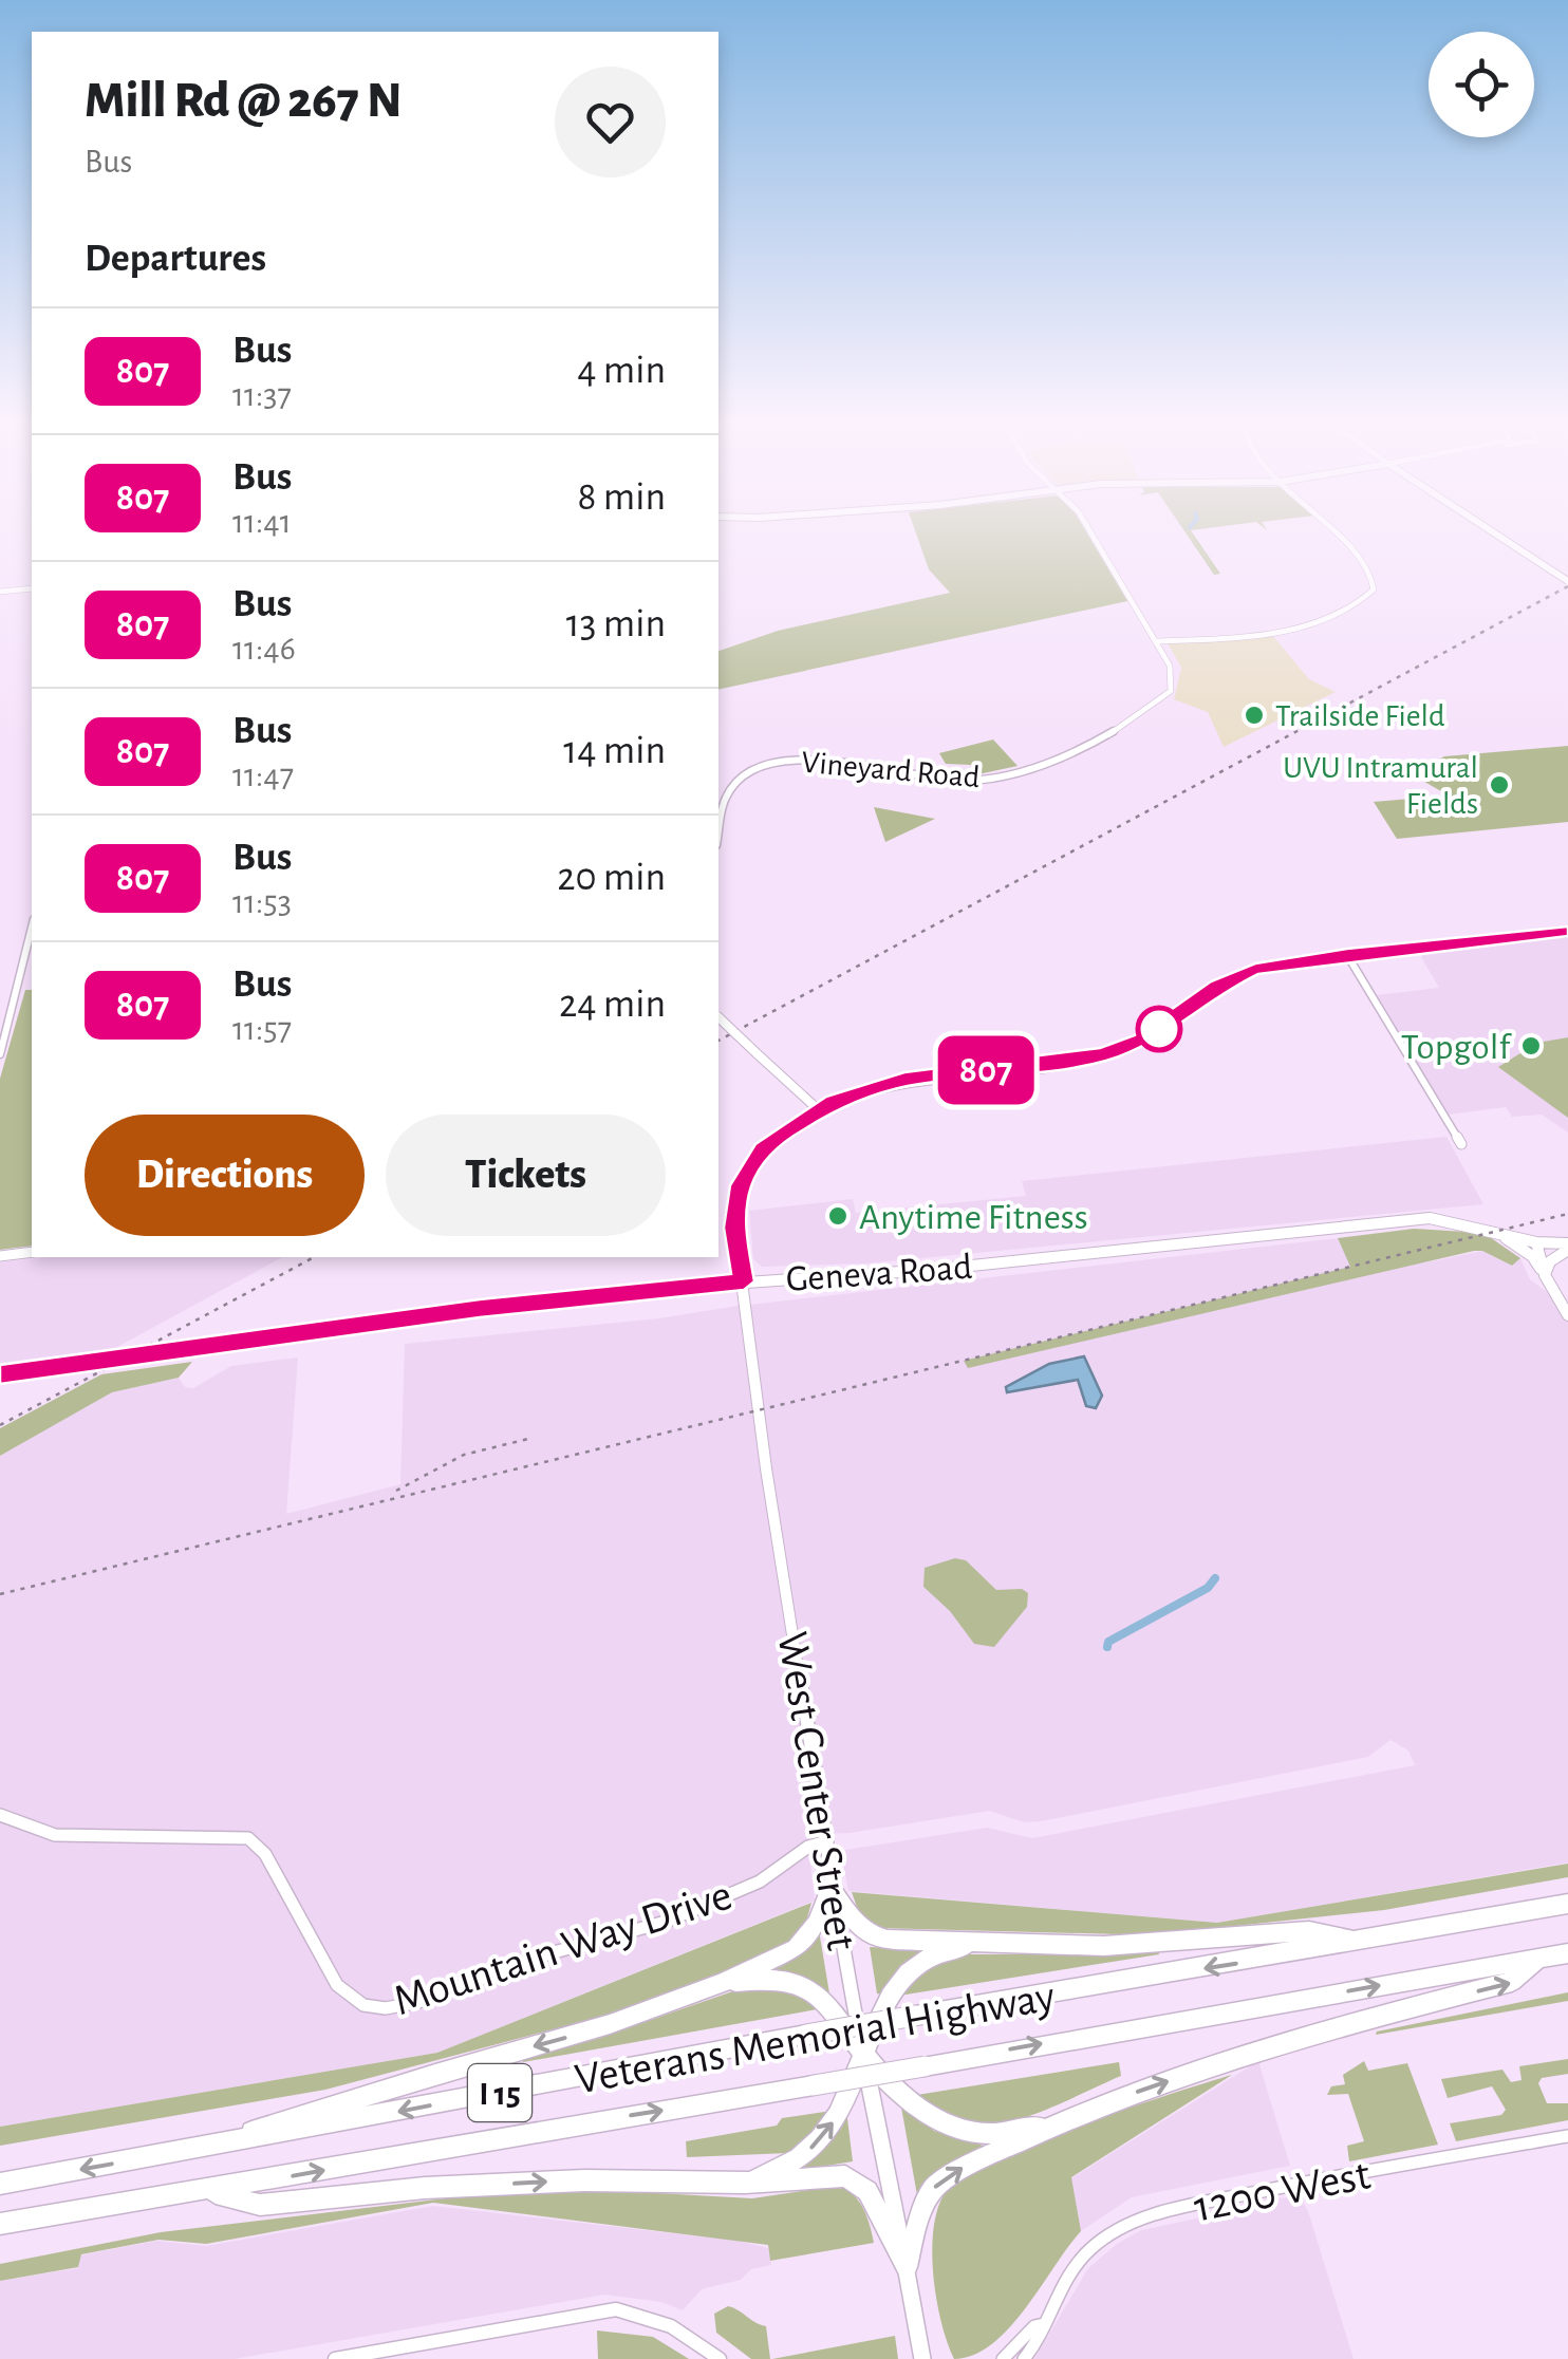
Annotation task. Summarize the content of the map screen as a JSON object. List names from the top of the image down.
{
  "streets": {
    "highway": ["Veterans Memorial Highway", "I 15"],
    "main road": ["Geneva Road", "West Center Street"],
    "street": ["Vineyard Road", "Mountain Way Drive", "1200 West"]
  },
  "crossings": [
    ["Geneva Road", "West Center Street"],
    ["West Center Street", "Mountain Way Drive"]
  ],
  "places": [
    "Trailside Field",
    "UVU Intramural Fields",
    "Topgolf",
    "Anytime Fitness"
  ],
  "lines": ["bus line 807"],
  "page": {
    "on_map": "807",
    "heading": [
      ["Mill Rd @ 267 N", "Bus"],
      "Departures"
    ],
    "list": [
      {
        "mark": "807",
        "name": "Bus",
        "note": "11:37",
        "value": "4 min"
      },
      {
        "mark": "807",
        "name": "Bus",
        "note": "11:41",
        "value": "8 min"
      },
      {
        "mark": "807",
        "name": "Bus",
        "note": "11:46",
        "value": "13 min"
      },
      {
        "mark": "807",
        "name": "Bus",
        "note": "11:47",
        "value": "14 min"
      },
      {
        "mark": "807",
        "name": "Bus",
        "note": "11:53",
        "value": "20 min"
      },
      {
        "mark": "807",
        "name": "Bus",
        "note": "11:57",
        "value": "24 min"
      }
    ],
    "buttons": ["Directions", "Tickets"]
  }
}
